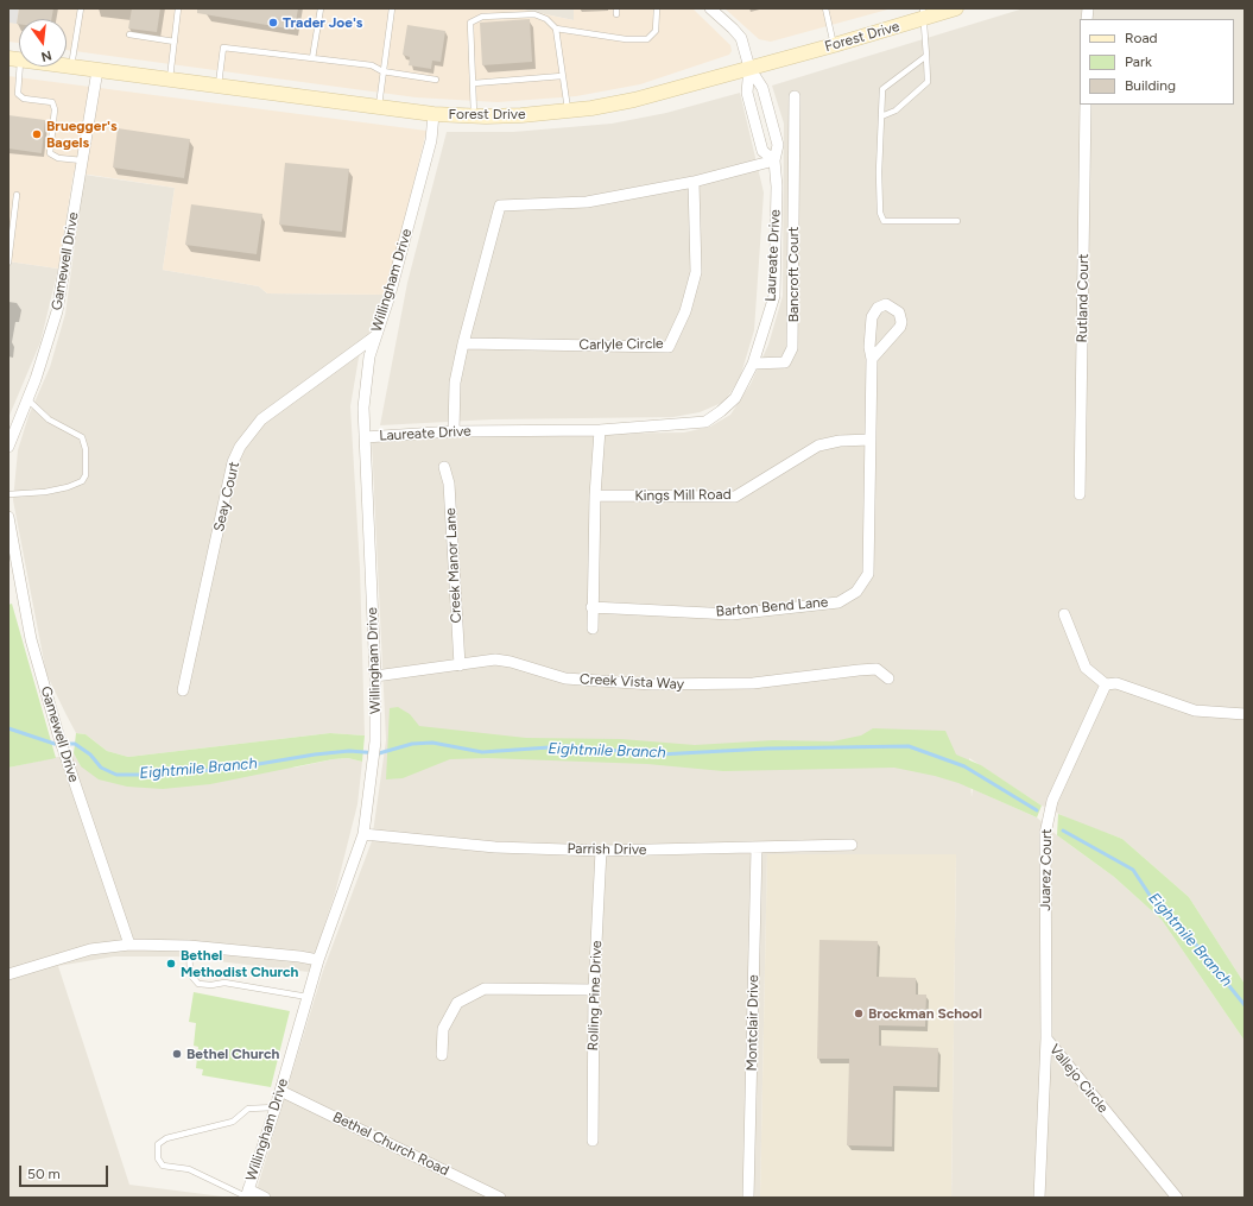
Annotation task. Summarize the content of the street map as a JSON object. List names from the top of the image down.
{
  "streets": {
    "main road": ["Forest Drive"],
    "street": [
      "Laureate Drive",
      "Gamewell Drive",
      "Bancroft Court",
      "Willingham Drive",
      "Rutland Court",
      "Carlyle Circle",
      "Kings Mill Road",
      "Seay Court",
      "Creek Manor Lane",
      "Barton Bend Lane",
      "Creek Vista Way",
      "Parrish Drive",
      "Juarez Court",
      "Rolling Pine Drive",
      "Montclair Drive",
      "Vallejo Circle",
      "Bethel Church Road"
    ]
  },
  "crossings": [
    ["Forest Drive", "Laureate Drive"],
    ["Forest Drive", "Gamewell Drive"],
    ["Forest Drive", "Willingham Drive"],
    ["Laureate Drive", "Bancroft Court"],
    ["Laureate Drive", "Willingham Drive"],
    ["Willingham Drive", "Seay Court"],
    ["Willingham Drive", "Creek Vista Way"],
    ["Willingham Drive", "Parrish Drive"],
    ["Willingham Drive", "Bethel Church Road"],
    ["Kings Mill Road", "Barton Bend Lane"],
    ["Creek Manor Lane", "Creek Vista Way"],
    ["Parrish Drive", "Rolling Pine Drive"],
    ["Parrish Drive", "Montclair Drive"],
    ["Juarez Court", "Vallejo Circle"]
  ],
  "water": ["Eightmile Branch"],
  "places": [
    "Trader Joe's",
    "Bruegger's Bagels",
    "Bethel Methodist Church",
    "Brockman School",
    "Bethel Church"
  ],
  "legend": ["Road", "Park", "Building"],
  "scale_bar": "50 m",
  "north": "bottom"
}
